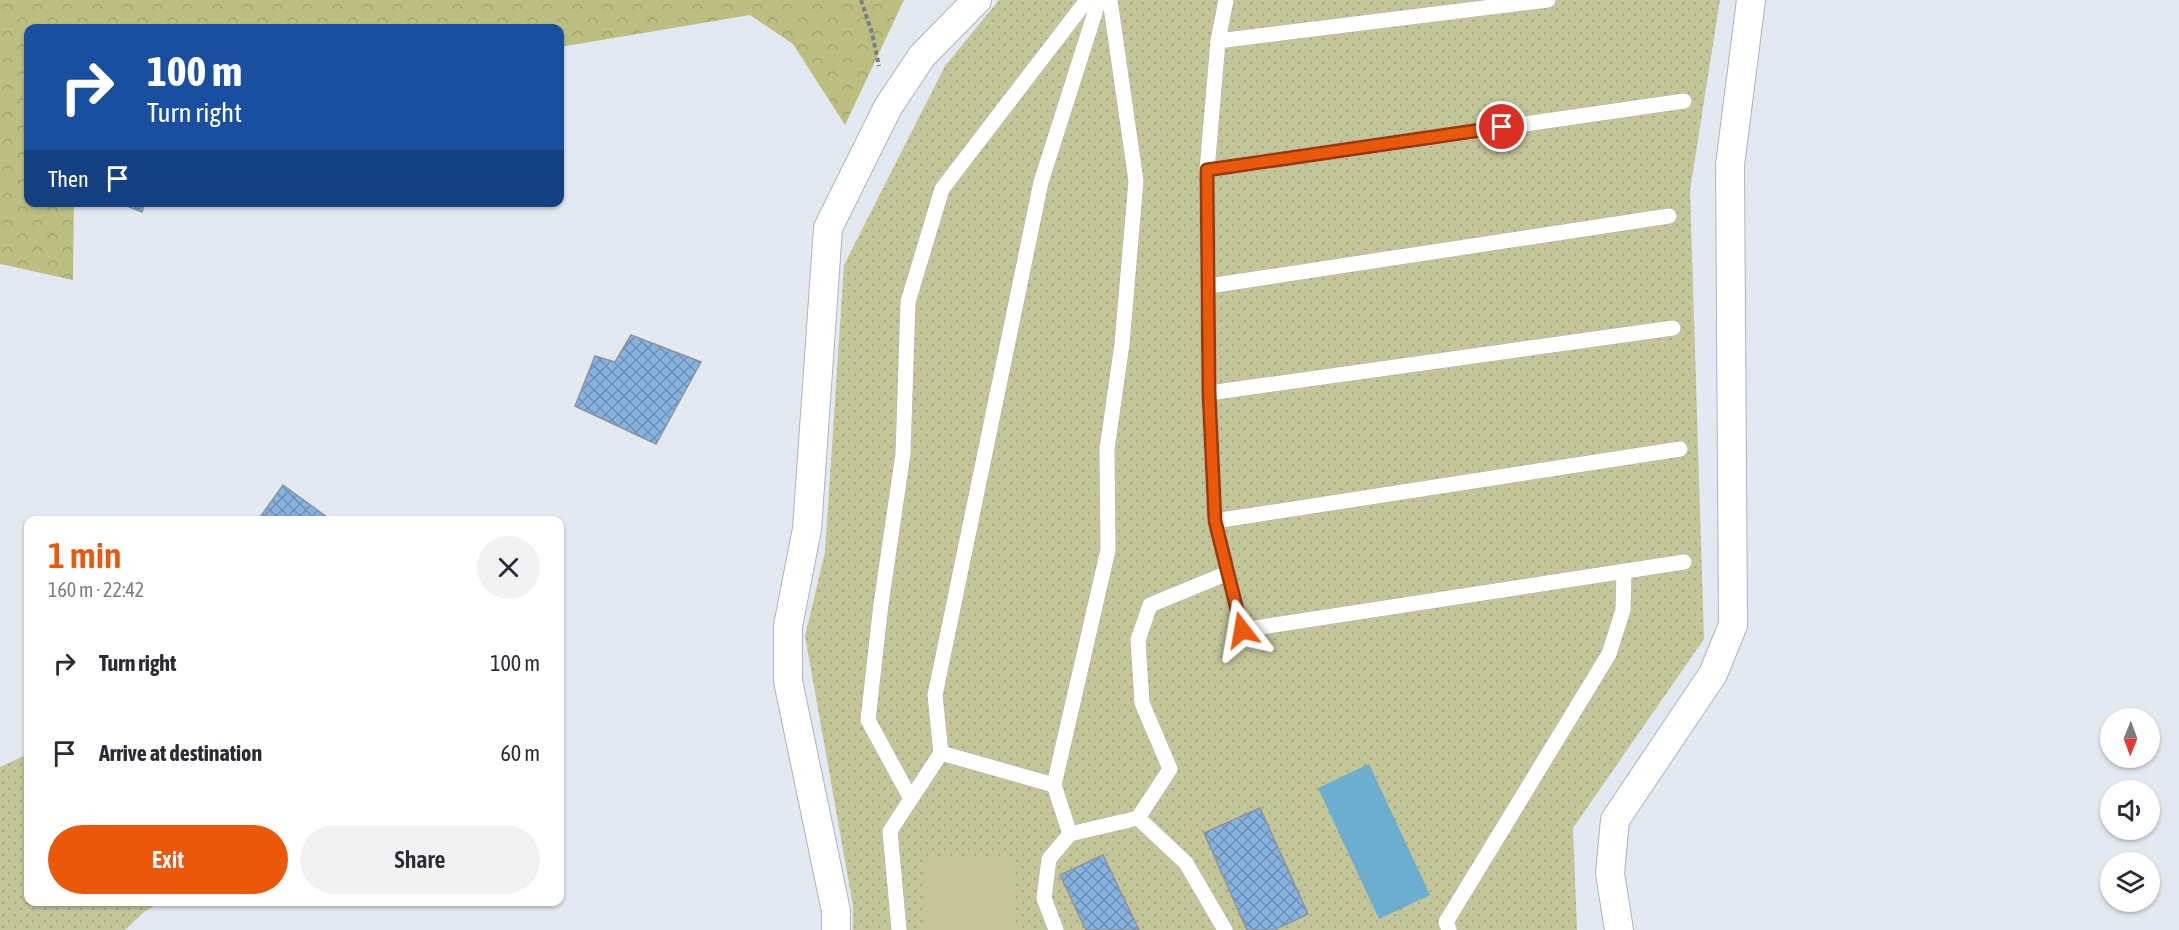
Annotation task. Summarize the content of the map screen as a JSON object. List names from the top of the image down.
{
  "north": "bottom",
  "page": {
    "turn": ["100 m", "Turn right"],
    "then": "Then",
    "heading": ["1 min", "160 m · 22:42"],
    "list": [
      {
        "name": "Turn right",
        "value": "100 m"
      },
      {
        "name": "Arrive at destination",
        "value": "60 m"
      }
    ],
    "buttons": ["Exit", "Share"]
  }
}
